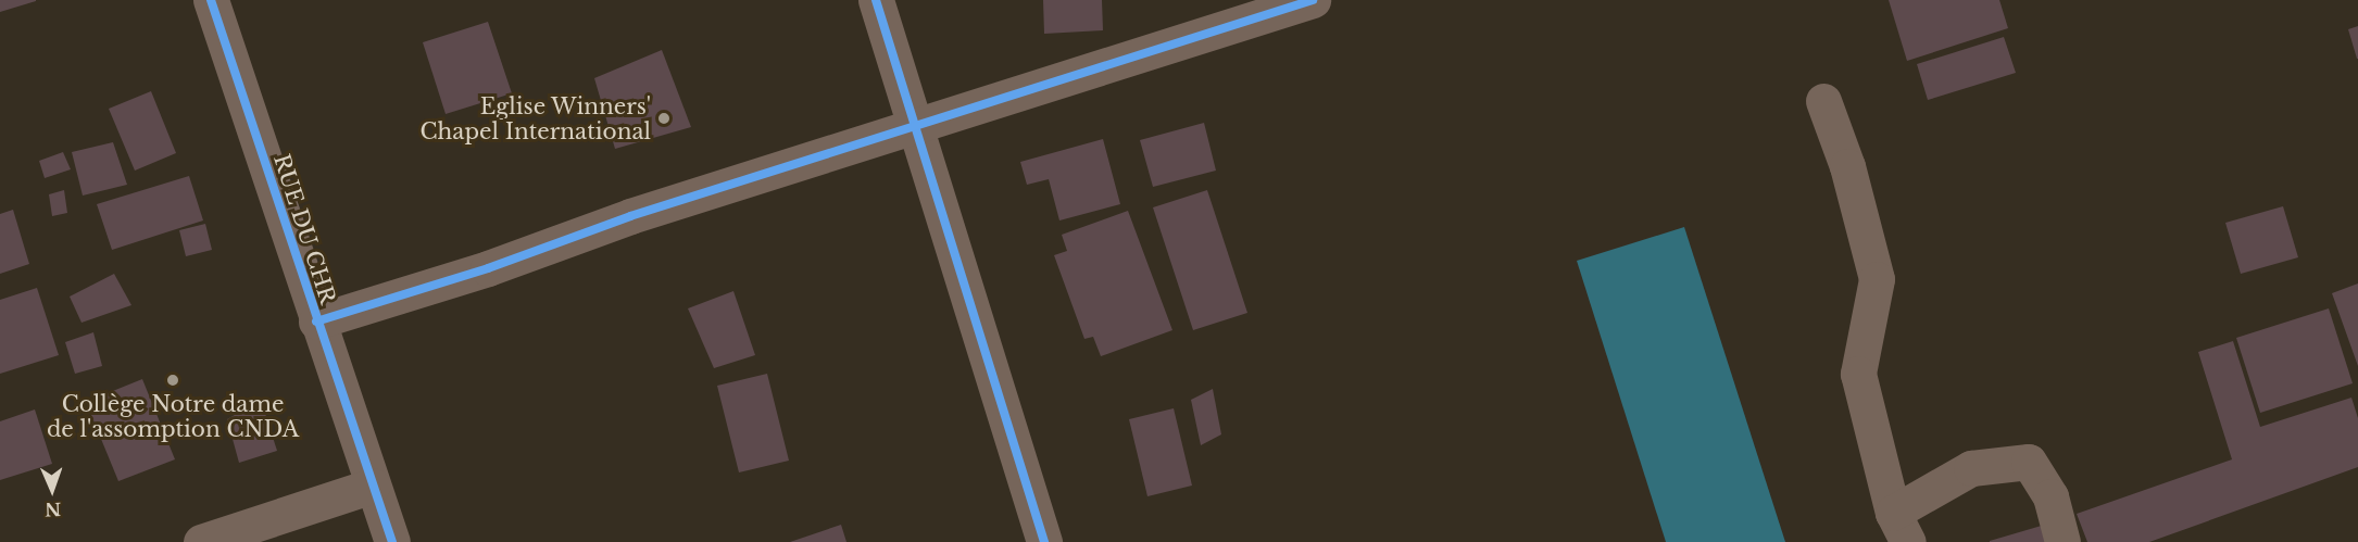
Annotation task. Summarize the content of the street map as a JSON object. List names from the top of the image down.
{
  "streets": {
    "street": ["RUE DU CHR"]
  },
  "places": ["Eglise Winners' Chapel International", "Collège Notre dame de l'assomption CNDA"],
  "north": "bottom"
}
